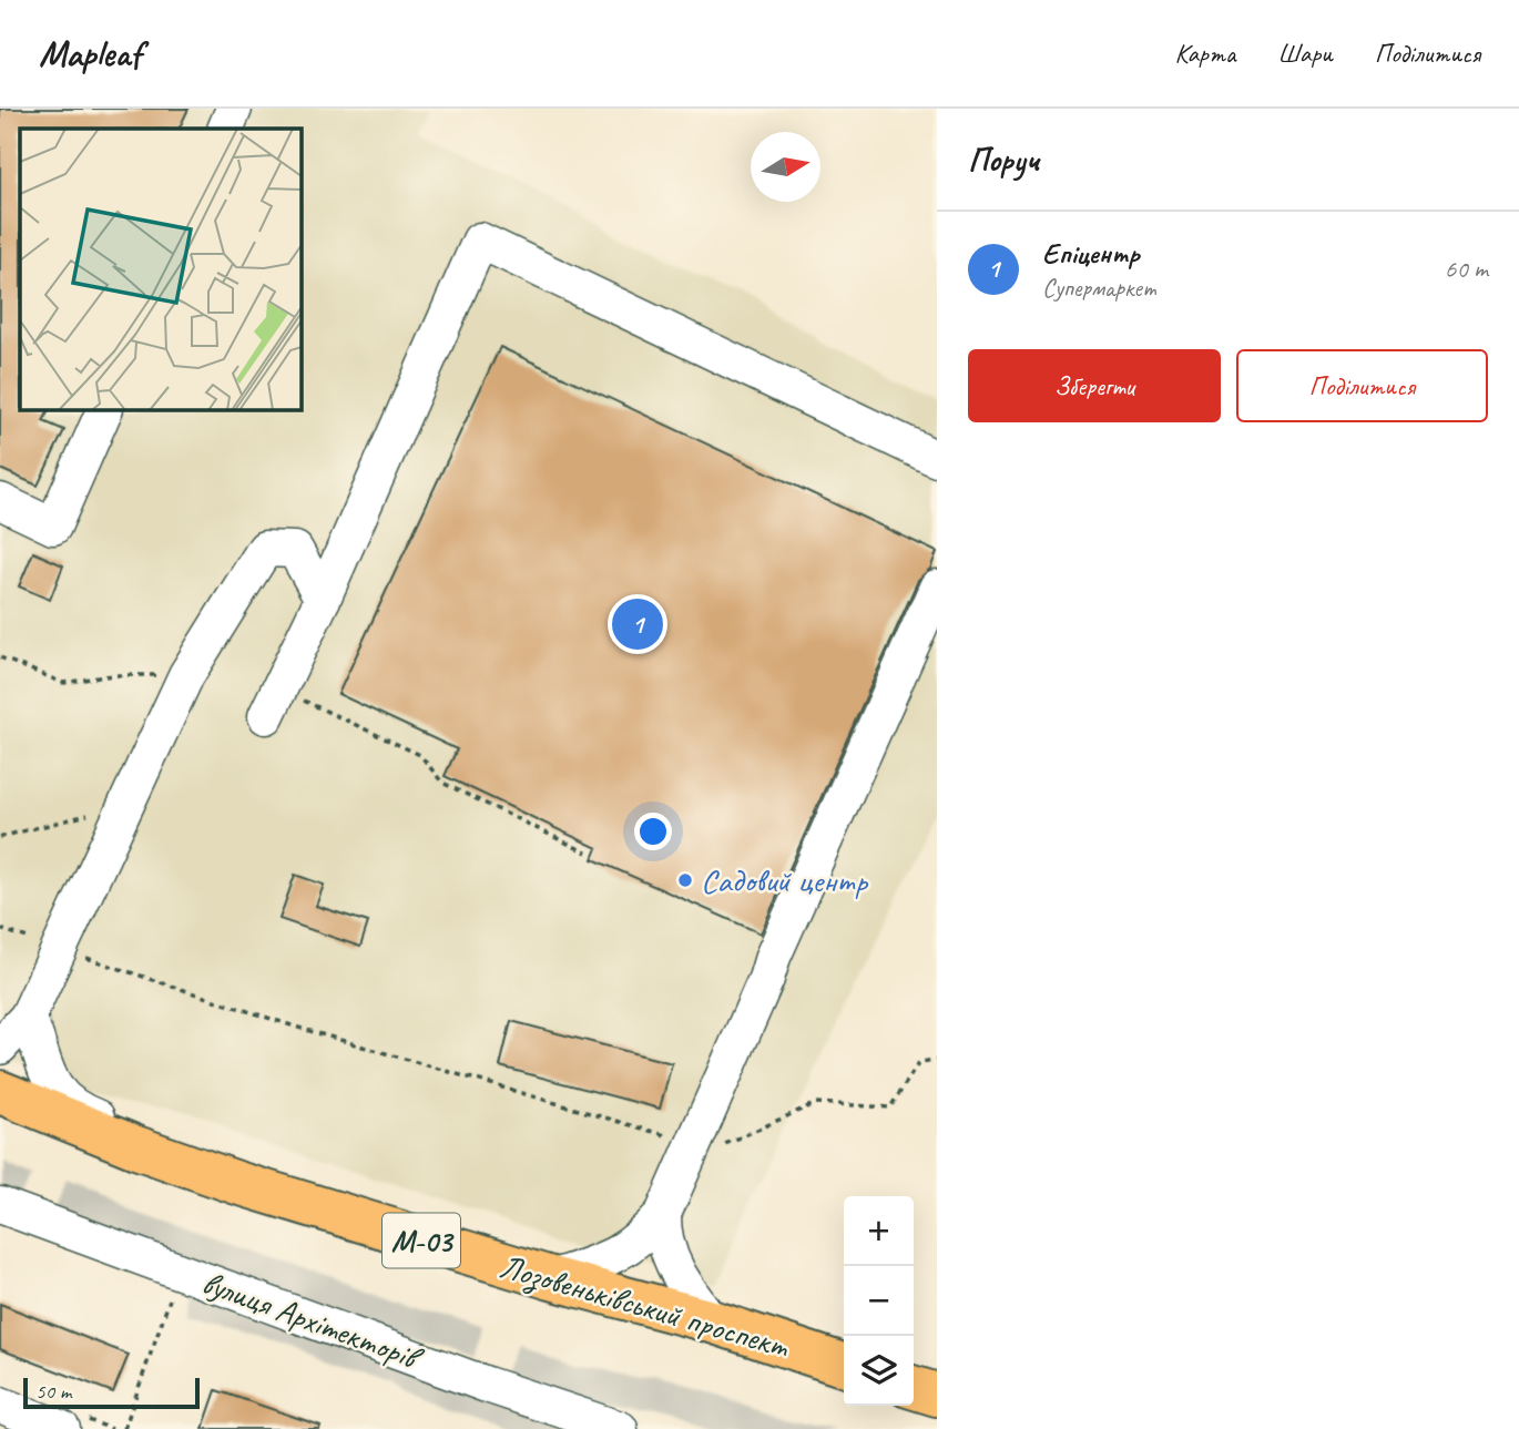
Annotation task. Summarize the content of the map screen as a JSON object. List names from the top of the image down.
{
  "streets": {
    "highway": ["М-03", "Лозовеньківський проспект"],
    "street": ["вулиця Архітекторів"]
  },
  "places": ["Садовий центр"],
  "scale_bar": "50 m",
  "north": "right",
  "page": {
    "header": "Mapleaf",
    "nav": ["Карта", "Шари", "Поділитися"],
    "heading": "Поруч",
    "list": [
      {
        "mark": "1",
        "name": "Епіцентр",
        "note": "Супермаркет",
        "value": "60 m"
      }
    ],
    "buttons": ["Зберегти", "Поділитися"],
    "pins": "1",
    "map_buttons": ["+", "−"],
    "scale": "50 m"
  }
}
